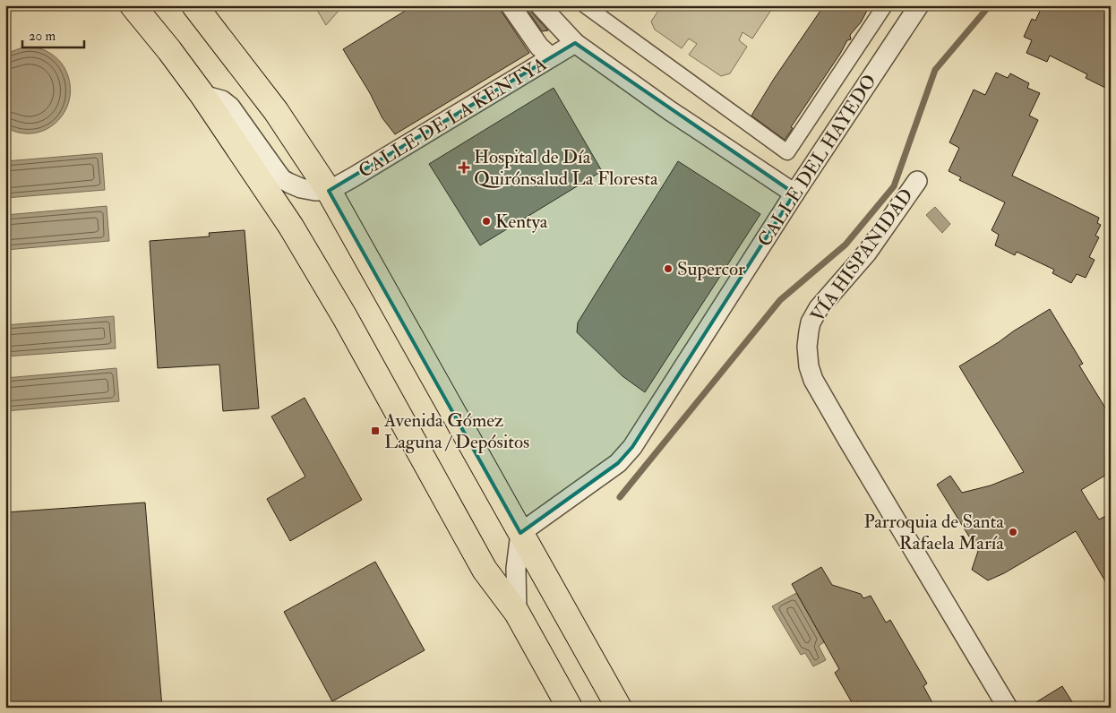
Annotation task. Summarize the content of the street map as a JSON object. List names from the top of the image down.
{
  "streets": {
    "street": ["CALLE DE LA KENTYA", "CALLE DEL HAYEDO", "VÍA HISPANIDAD"]
  },
  "places": {
    "health": ["Hospital de Día Quirónsalud La Floresta"],
    "other": ["Kentya", "Supercor", "Parroquia de Santa Rafaela María"],
    "transit": ["Avenida Gómez Laguna / Depósitos"]
  },
  "scale_bar": "20 m"
}
